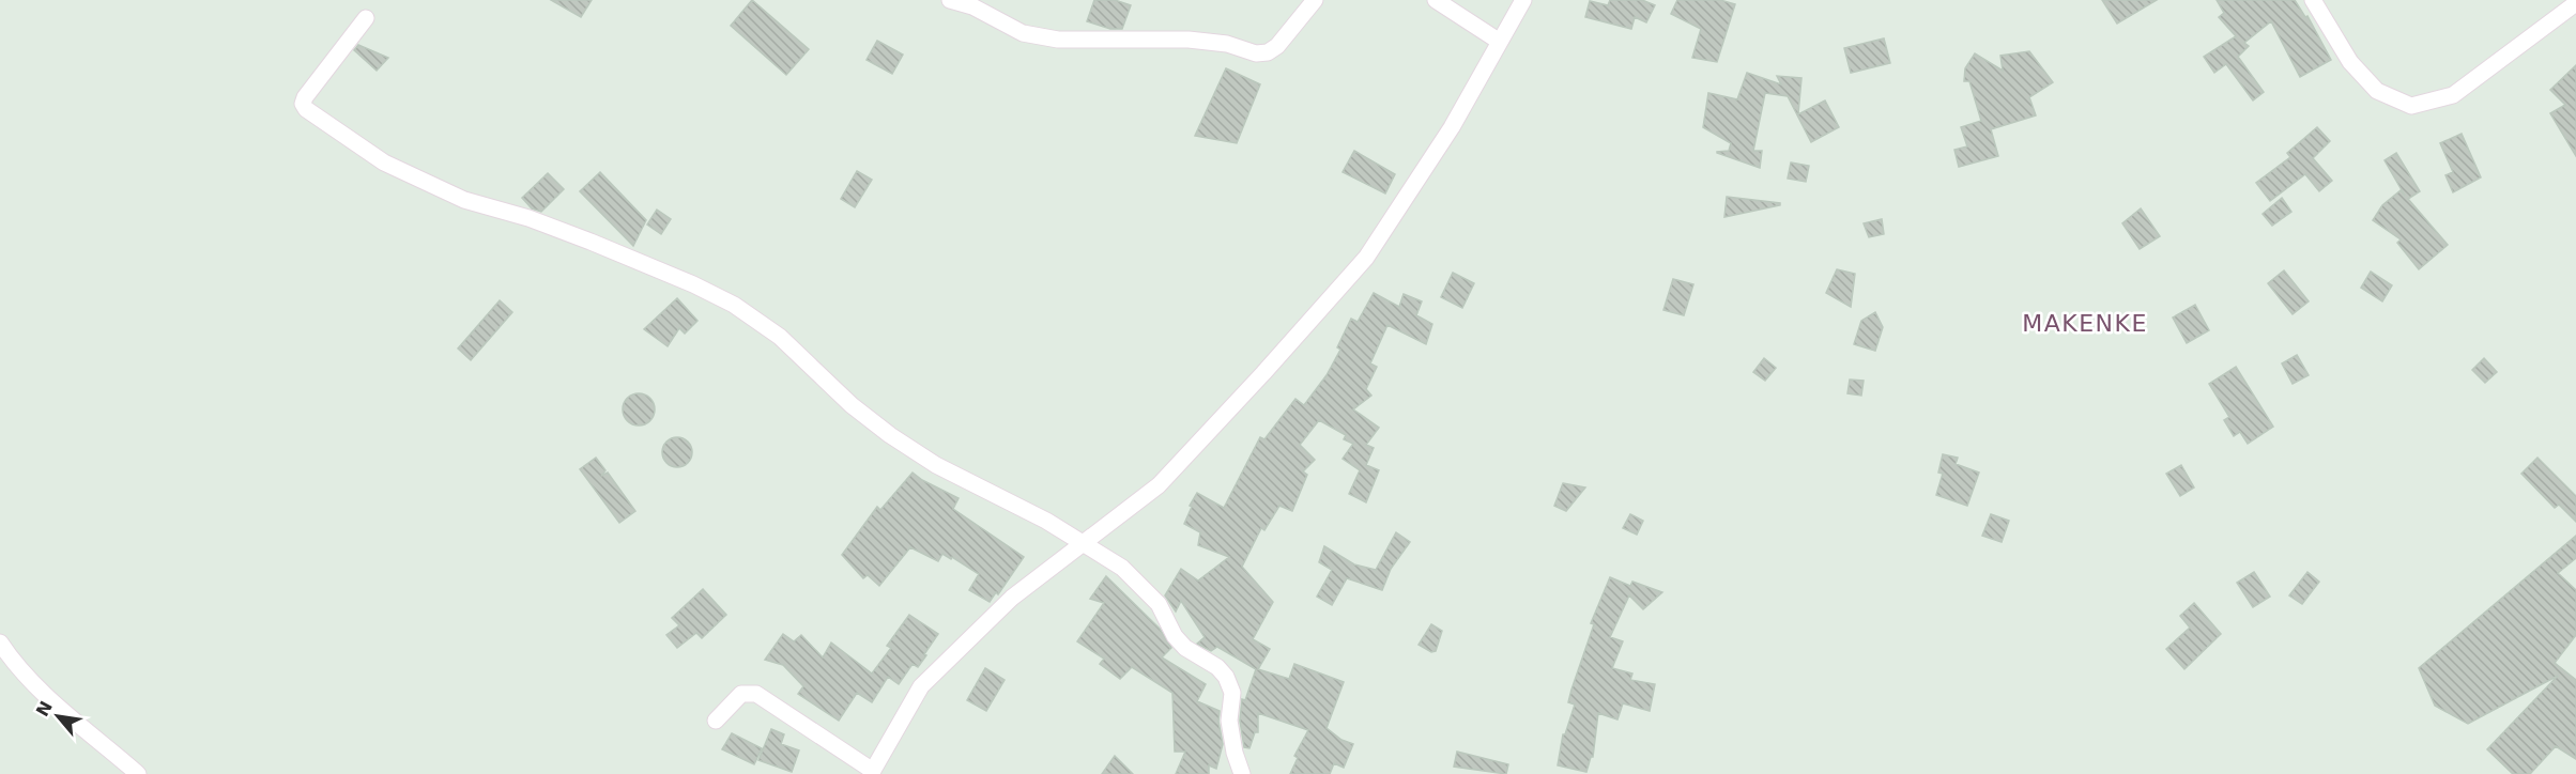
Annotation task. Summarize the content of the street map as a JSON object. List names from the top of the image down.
{
  "districts": ["MAKENKE"],
  "north": "top left"
}
